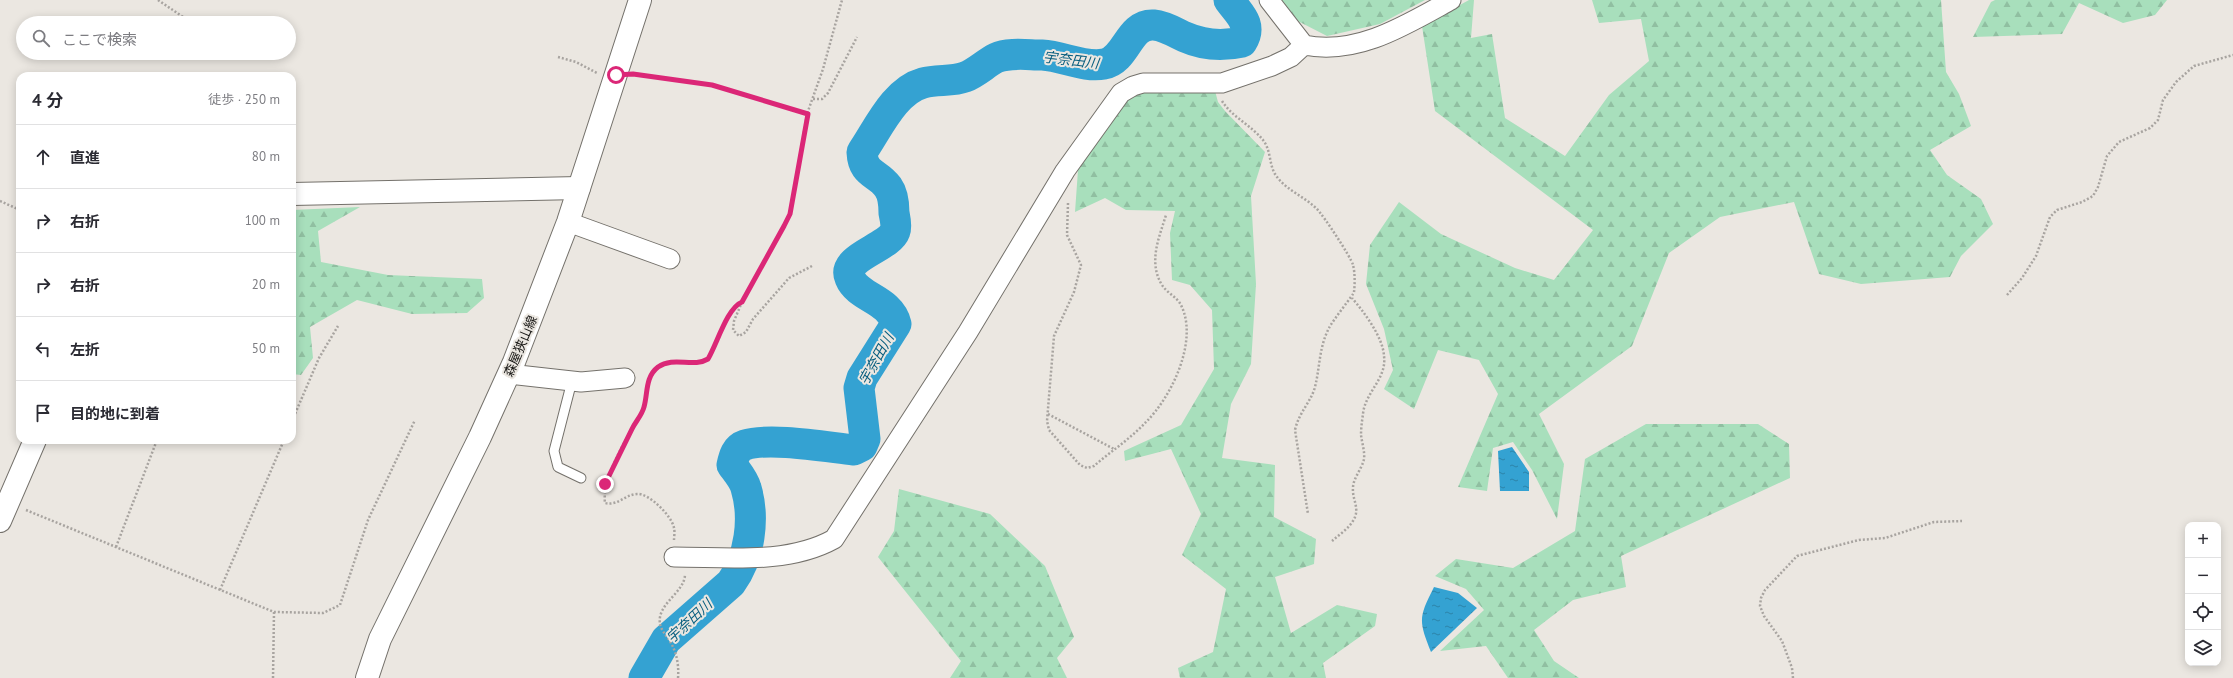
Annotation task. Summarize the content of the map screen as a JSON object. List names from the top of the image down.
{
  "streets": {
    "main road": ["森屋狭山線"]
  },
  "water": ["宇奈田川"],
  "page": {
    "search": "ここで検索",
    "heading": ["4 分", "徒歩 · 250 m"],
    "list": [
      ["直進", "80 m"],
      ["右折", "100 m"],
      ["右折", "20 m"],
      ["左折", "50 m"],
      "目的地に到着"
    ],
    "map_buttons": ["+", "−"]
  }
}
